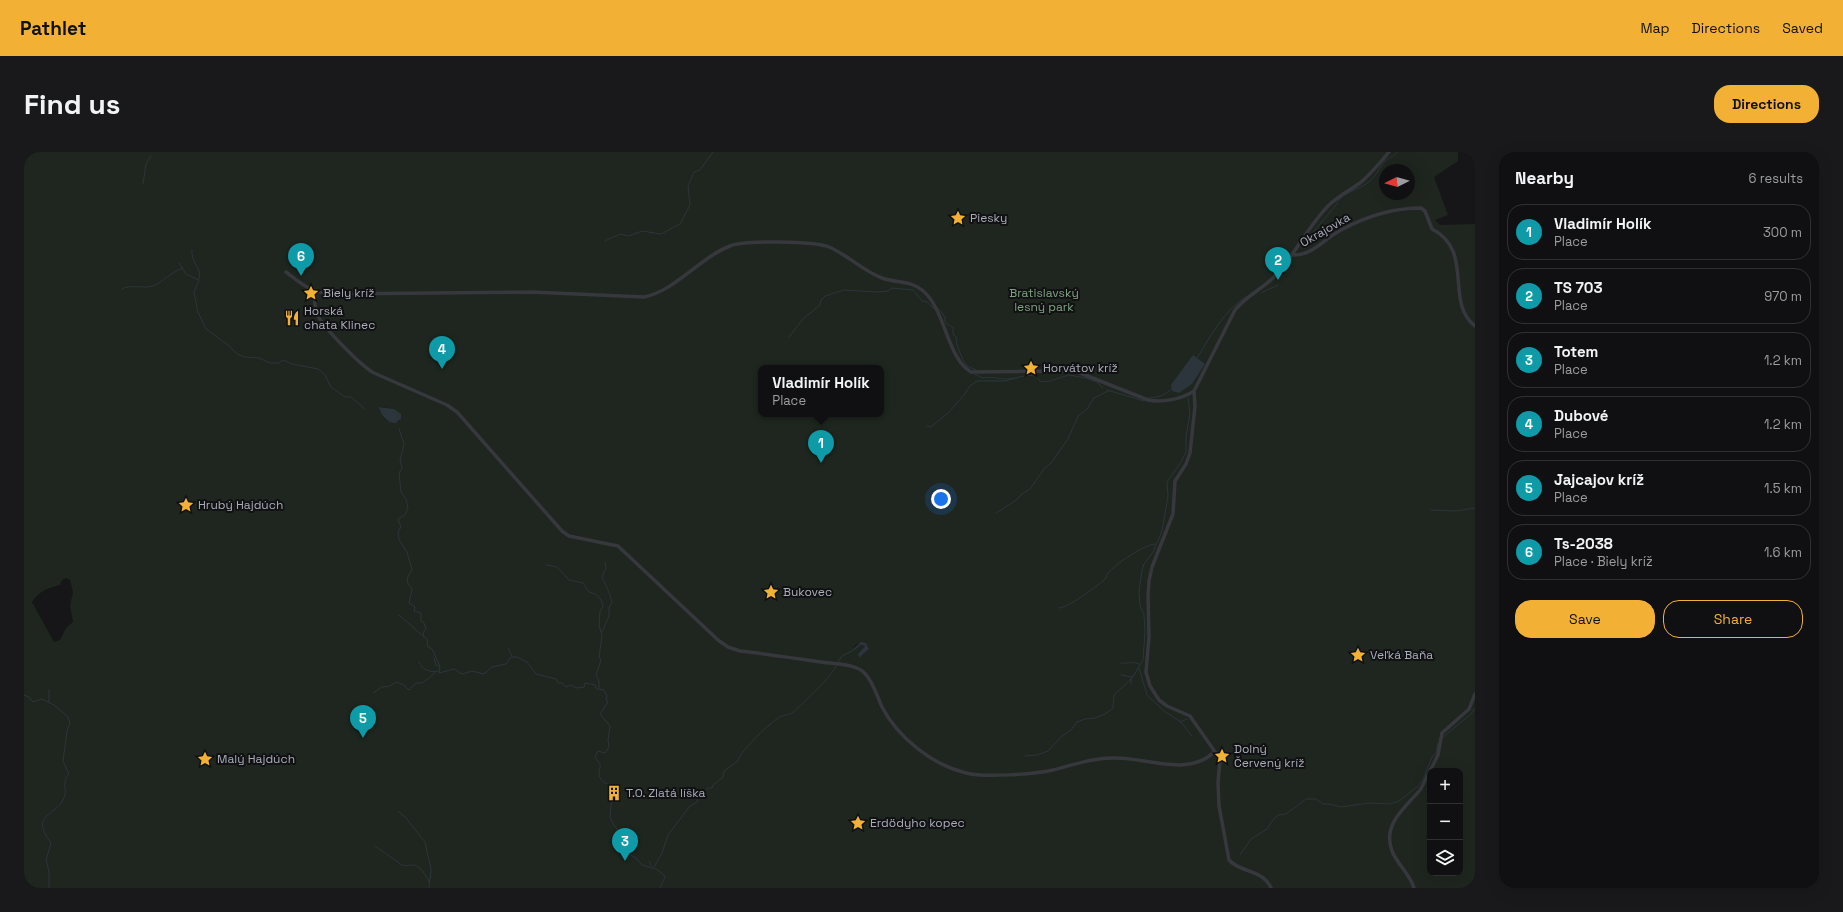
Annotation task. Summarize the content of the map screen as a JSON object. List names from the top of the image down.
{
  "streets": {
    "street": ["Okrajovka"]
  },
  "parks": ["Bratislavský lesný park"],
  "places": {
    "place": [
      "Piesky",
      "Biely kríž",
      "Horvátov kríž",
      "Hrubý Hajdúch",
      "Bukovec",
      "Veľká Baňa",
      "Dolný Červený kríž",
      "Malý Hajdúch",
      "Erdödyho kopec"
    ],
    "restaurant": ["Horská chata Klinec"],
    "building": ["T.O. Zlatá líška"]
  },
  "north": "left",
  "page": {
    "header": "Pathlet",
    "nav": ["Map", "Directions", "Saved"],
    "buttons": [
      "Directions",
      ["Save", "Share"]
    ],
    "title": "Find us",
    "heading": ["Nearby", "6 results"],
    "list": [
      {
        "mark": "1",
        "name": "Vladimír Holík",
        "note": "Place",
        "value": "300 m"
      },
      {
        "mark": "2",
        "name": "TS 703",
        "note": "Place",
        "value": "970 m"
      },
      {
        "mark": "3",
        "name": "Totem",
        "note": "Place",
        "value": "1.2 km"
      },
      {
        "mark": "4",
        "name": "Dubové",
        "note": "Place",
        "value": "1.2 km"
      },
      {
        "mark": "5",
        "name": "Jajcajov kríž",
        "note": "Place",
        "value": "1.5 km"
      },
      {
        "mark": "6",
        "name": "Ts-2038",
        "note": "Place · Biely kríž",
        "value": "1.6 km"
      }
    ],
    "pins": [
      "6",
      "2",
      "4",
      "1",
      "5",
      "3"
    ],
    "popup": ["Vladimír Holík", "Place"],
    "map_buttons": ["+", "−"]
  }
}
